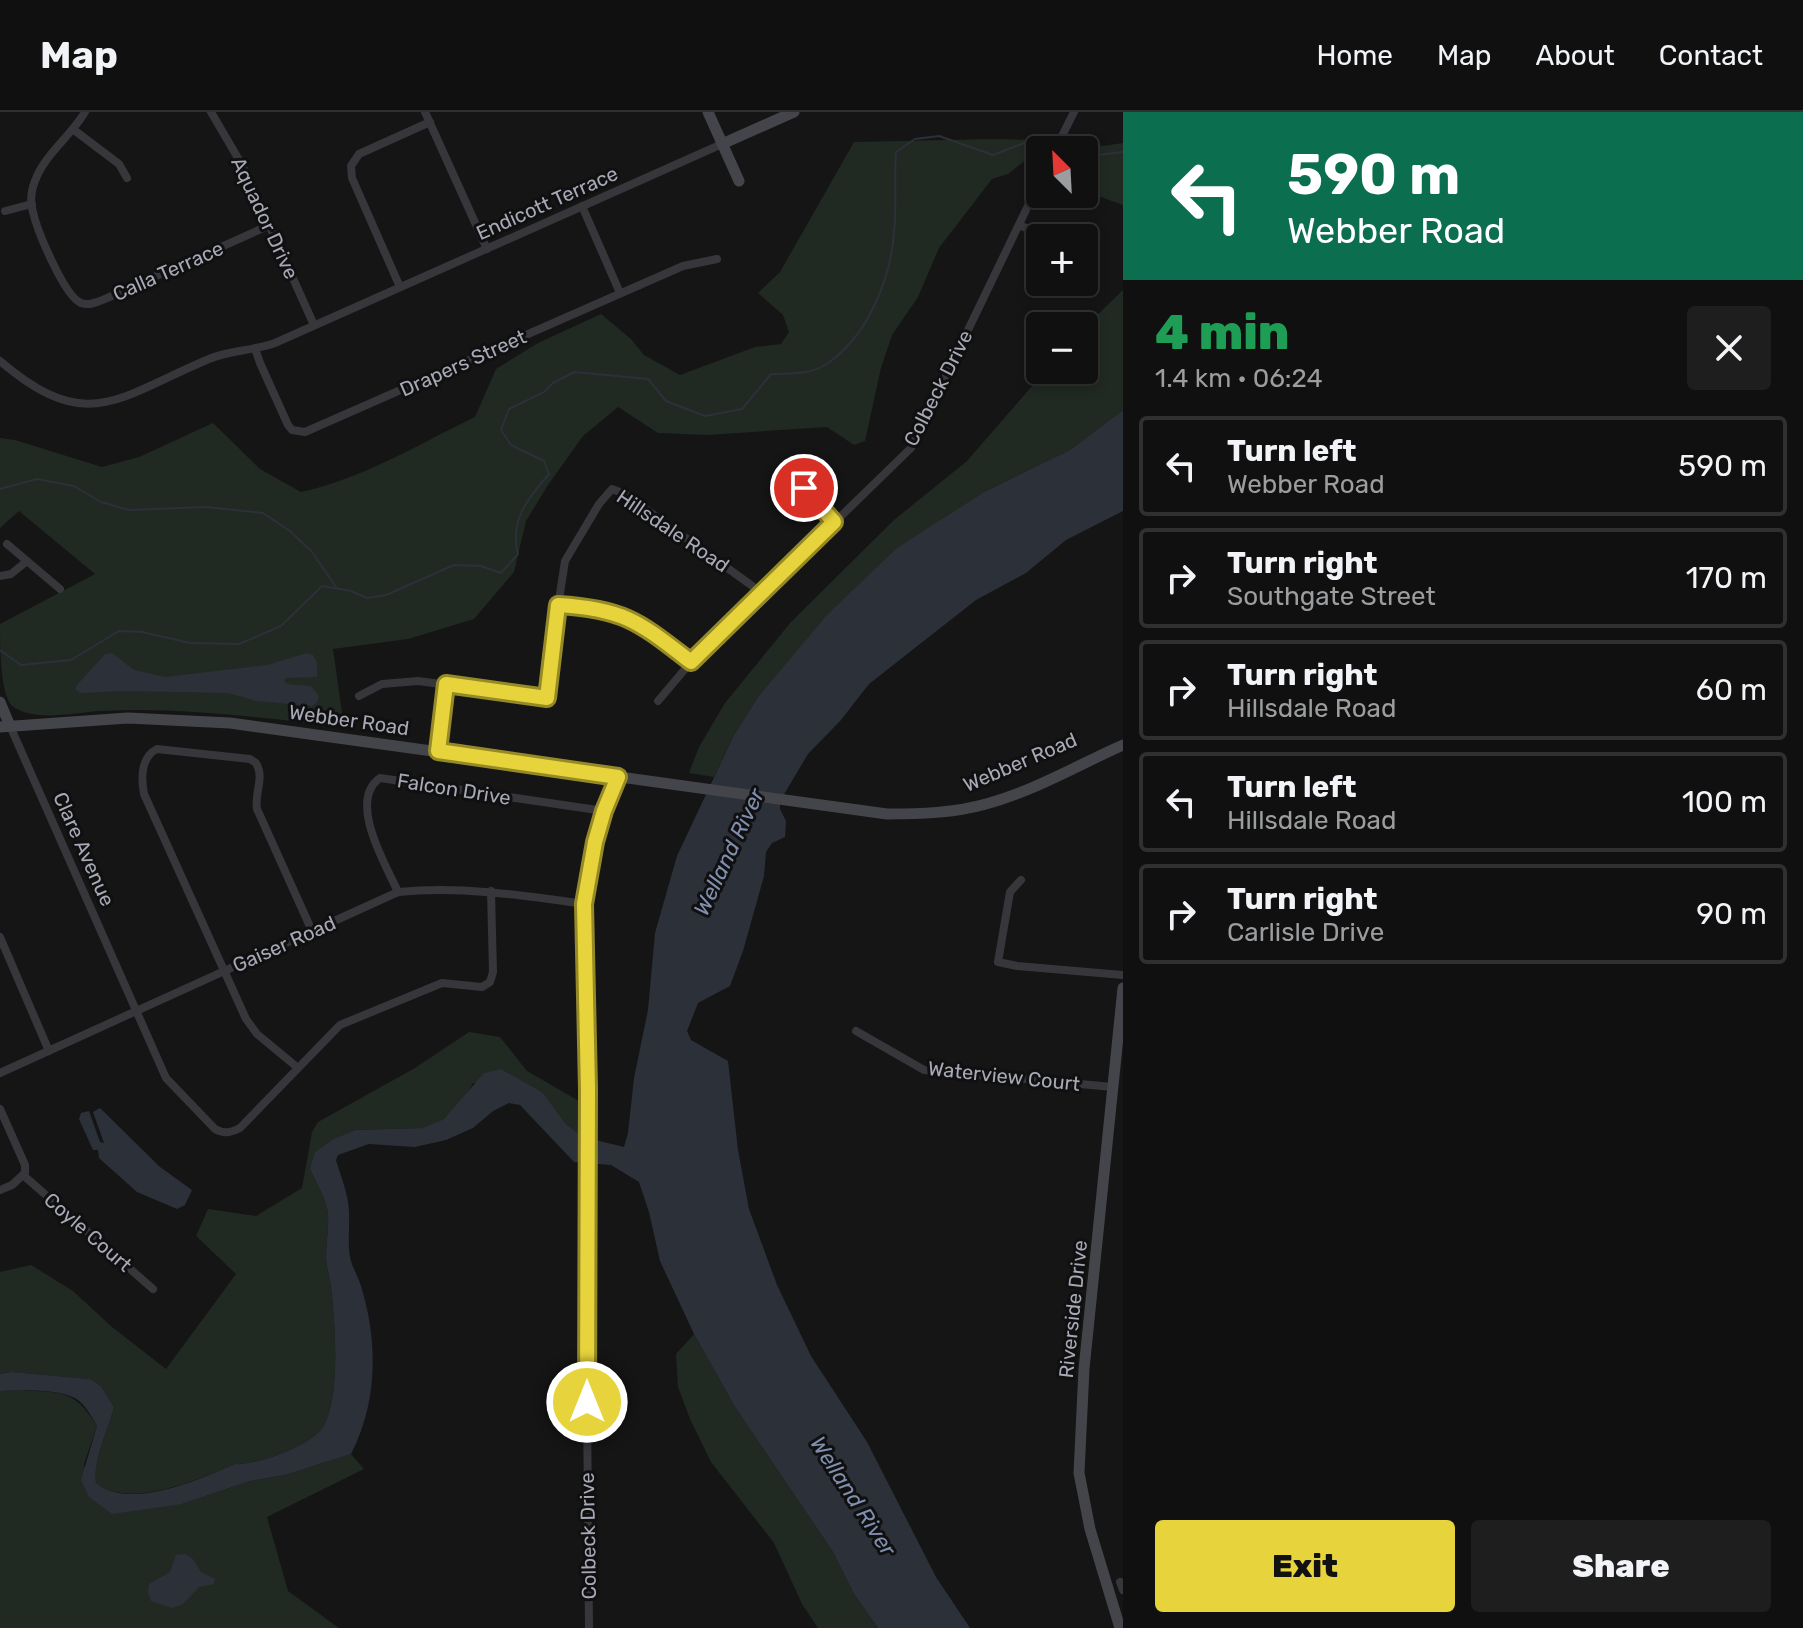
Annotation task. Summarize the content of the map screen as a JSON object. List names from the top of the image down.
{
  "streets": {
    "main road": [
      "Endicott Terrace",
      "Webber Road",
      "Clare Avenue",
      "Riverside Drive"
    ],
    "street": [
      "Aquador Drive",
      "Calla Terrace",
      "Drapers Street",
      "Colbeck Drive",
      "Hillsdale Road",
      "Falcon Drive",
      "Gaiser Road",
      "Waterview Court",
      "Coyle Court"
    ]
  },
  "crossings": [
    ["Endicott Terrace", "Aquador Drive"],
    ["Endicott Terrace", "Drapers Street"],
    ["Aquador Drive", "Calla Terrace"],
    ["Colbeck Drive", "Hillsdale Road"],
    ["Colbeck Drive", "Webber Road"],
    ["Colbeck Drive", "Falcon Drive"],
    ["Colbeck Drive", "Gaiser Road"],
    ["Webber Road", "Clare Avenue"],
    ["Falcon Drive", "Gaiser Road"],
    ["Clare Avenue", "Gaiser Road"],
    ["Waterview Court", "Riverside Drive"]
  ],
  "water": ["Welland River"],
  "north": "top left",
  "page": {
    "header": "Map",
    "nav": [
      "Home",
      "Map",
      "About",
      "Contact"
    ],
    "turn": ["590 m", "Webber Road"],
    "map_buttons": ["+", "−"],
    "heading": ["4 min", "1.4 km · 06:24"],
    "list": [
      {
        "name": "Turn left",
        "note": "Webber Road",
        "value": "590 m"
      },
      {
        "name": "Turn right",
        "note": "Southgate Street",
        "value": "170 m"
      },
      {
        "name": "Turn right",
        "note": "Hillsdale Road",
        "value": "60 m"
      },
      {
        "name": "Turn left",
        "note": "Hillsdale Road",
        "value": "100 m"
      },
      {
        "name": "Turn right",
        "note": "Carlisle Drive",
        "value": "90 m"
      }
    ],
    "buttons": ["Exit", "Share"]
  }
}
